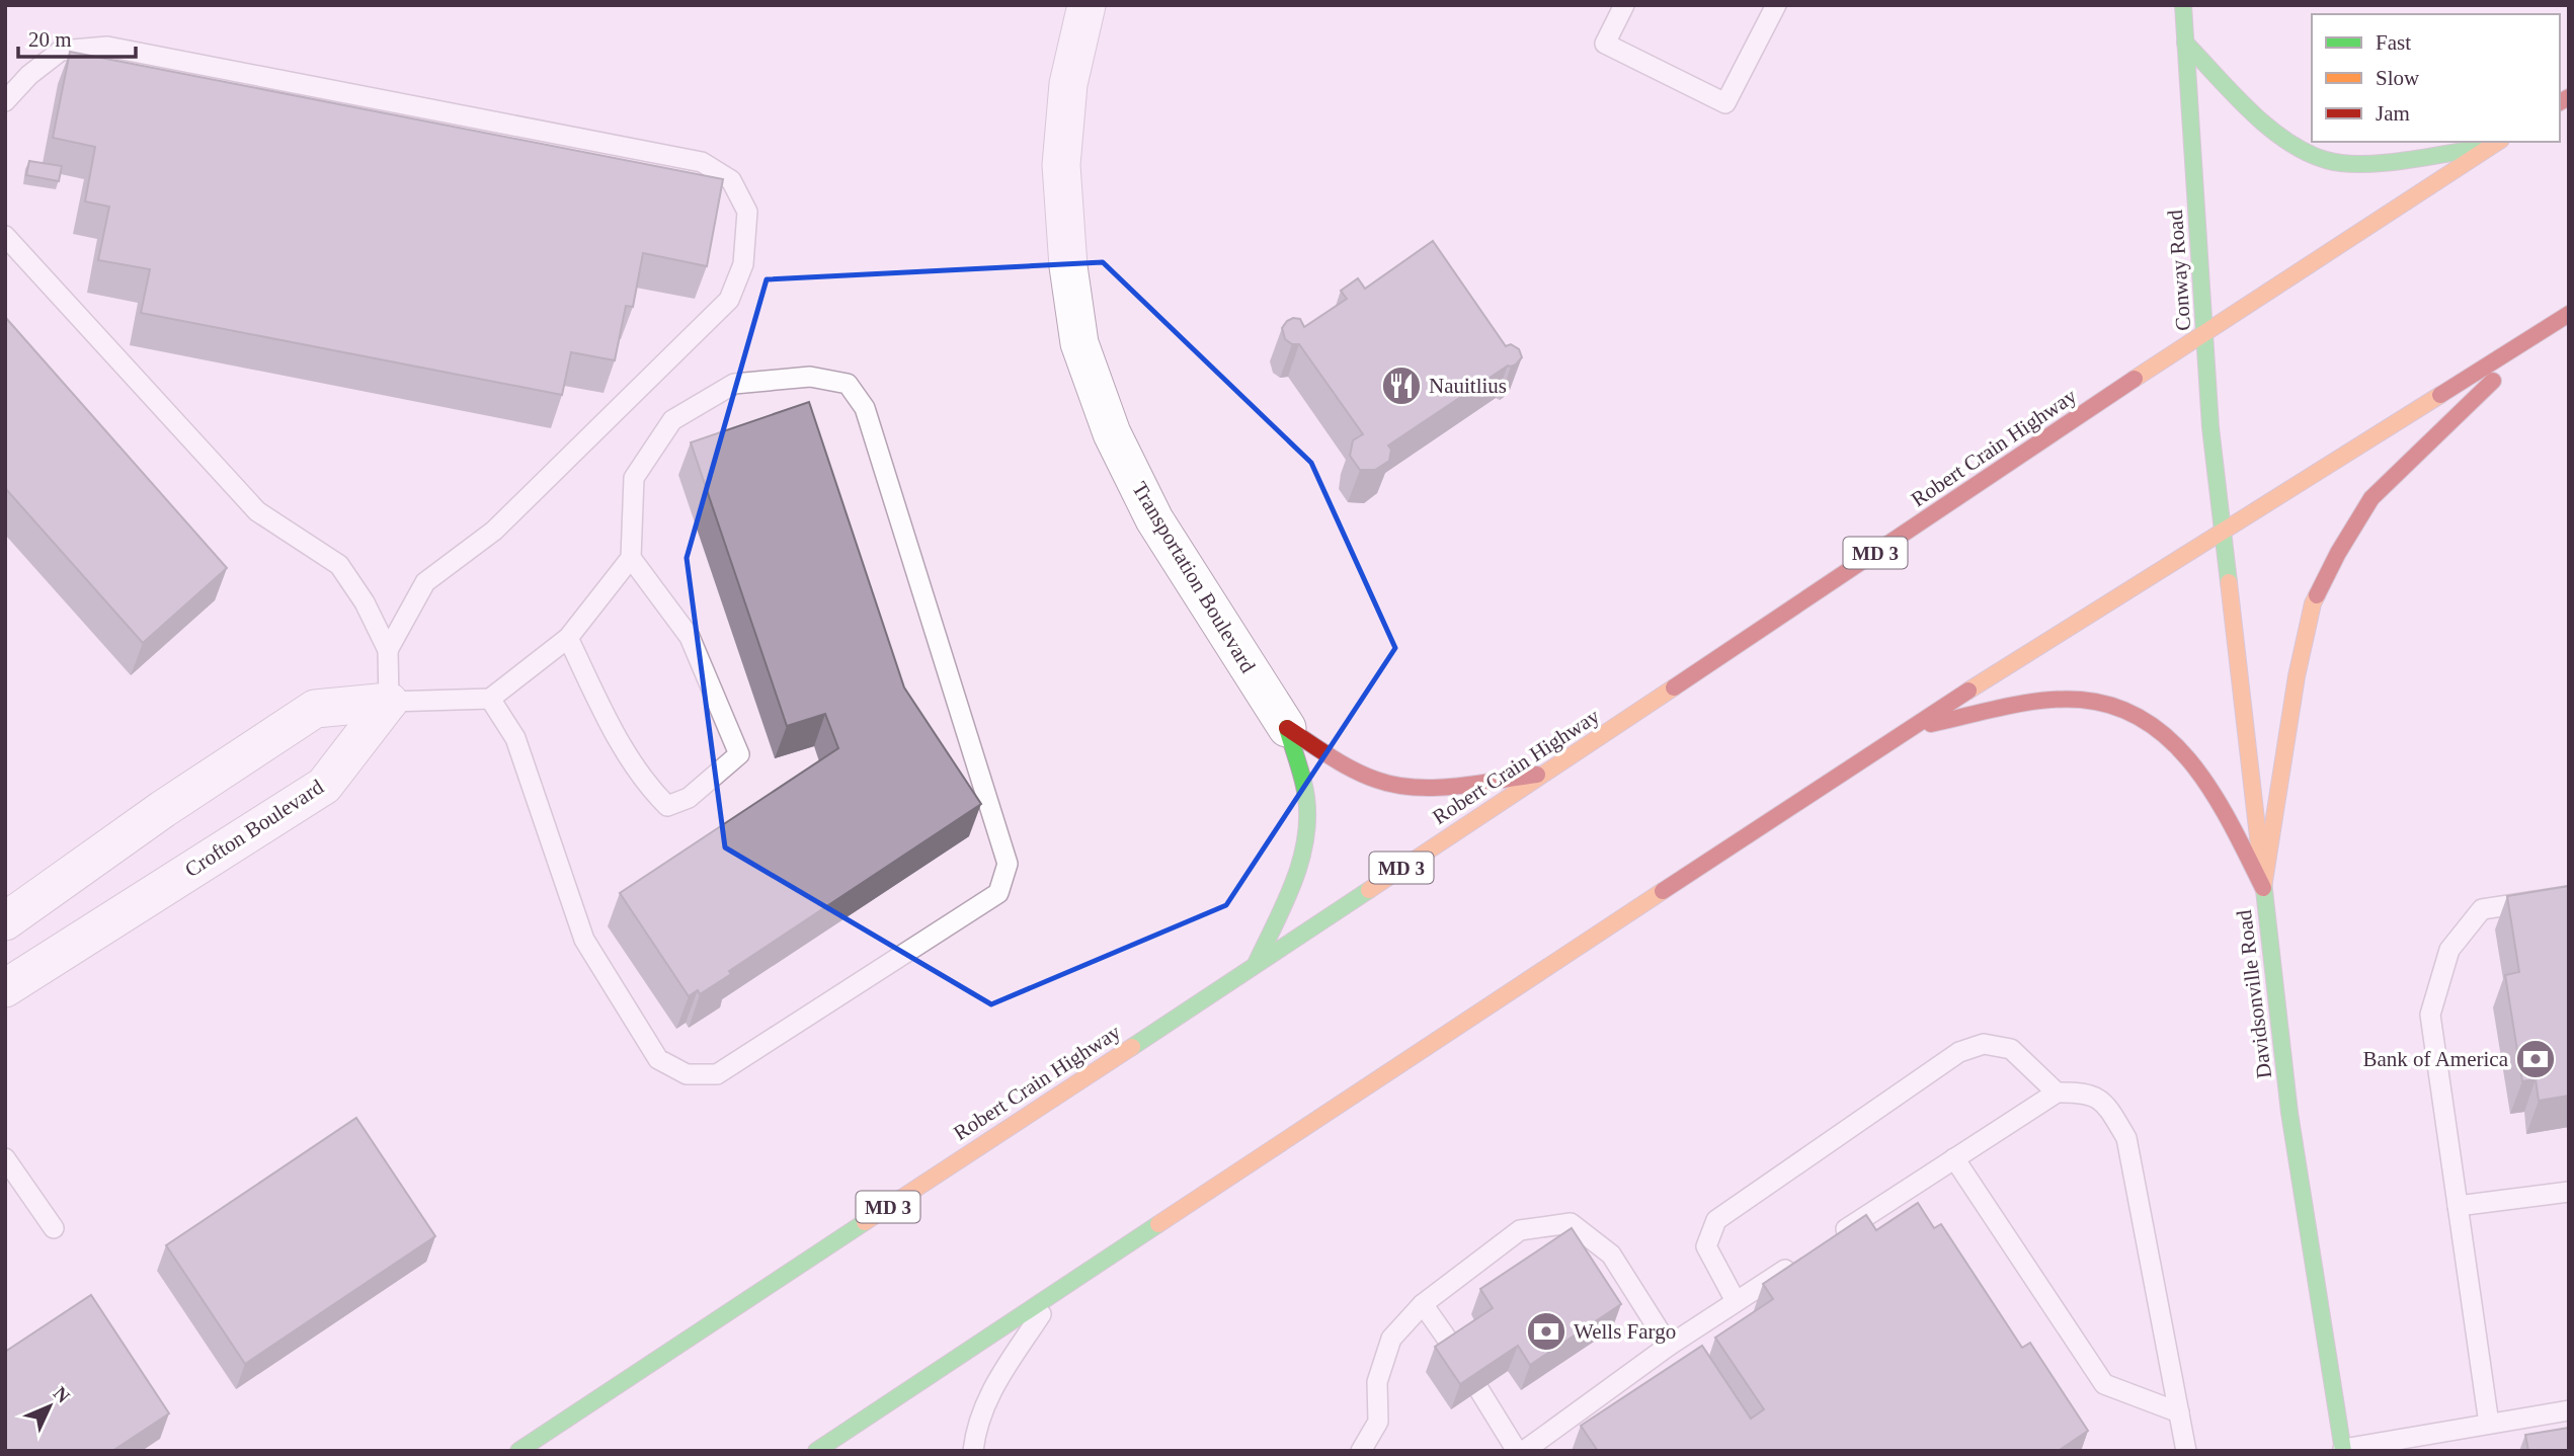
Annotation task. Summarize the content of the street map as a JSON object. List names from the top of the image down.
{
  "streets": {
    "main road": [
      "Conway Road",
      "Robert Crain Highway",
      "MD 3",
      "Davidsonville Road"
    ],
    "street": ["Transportation Boulevard", "Crofton Boulevard"]
  },
  "crossings": [
    ["Conway Road", "Robert Crain Highway"],
    ["Conway Road", "Davidsonville Road"]
  ],
  "places": {
    "restaurant": ["Nauitlius"],
    "bank": ["Bank of America", "Wells Fargo"]
  },
  "legend": ["Fast", "Slow", "Jam"],
  "scale_bar": "20 m",
  "north": "top right"
}
